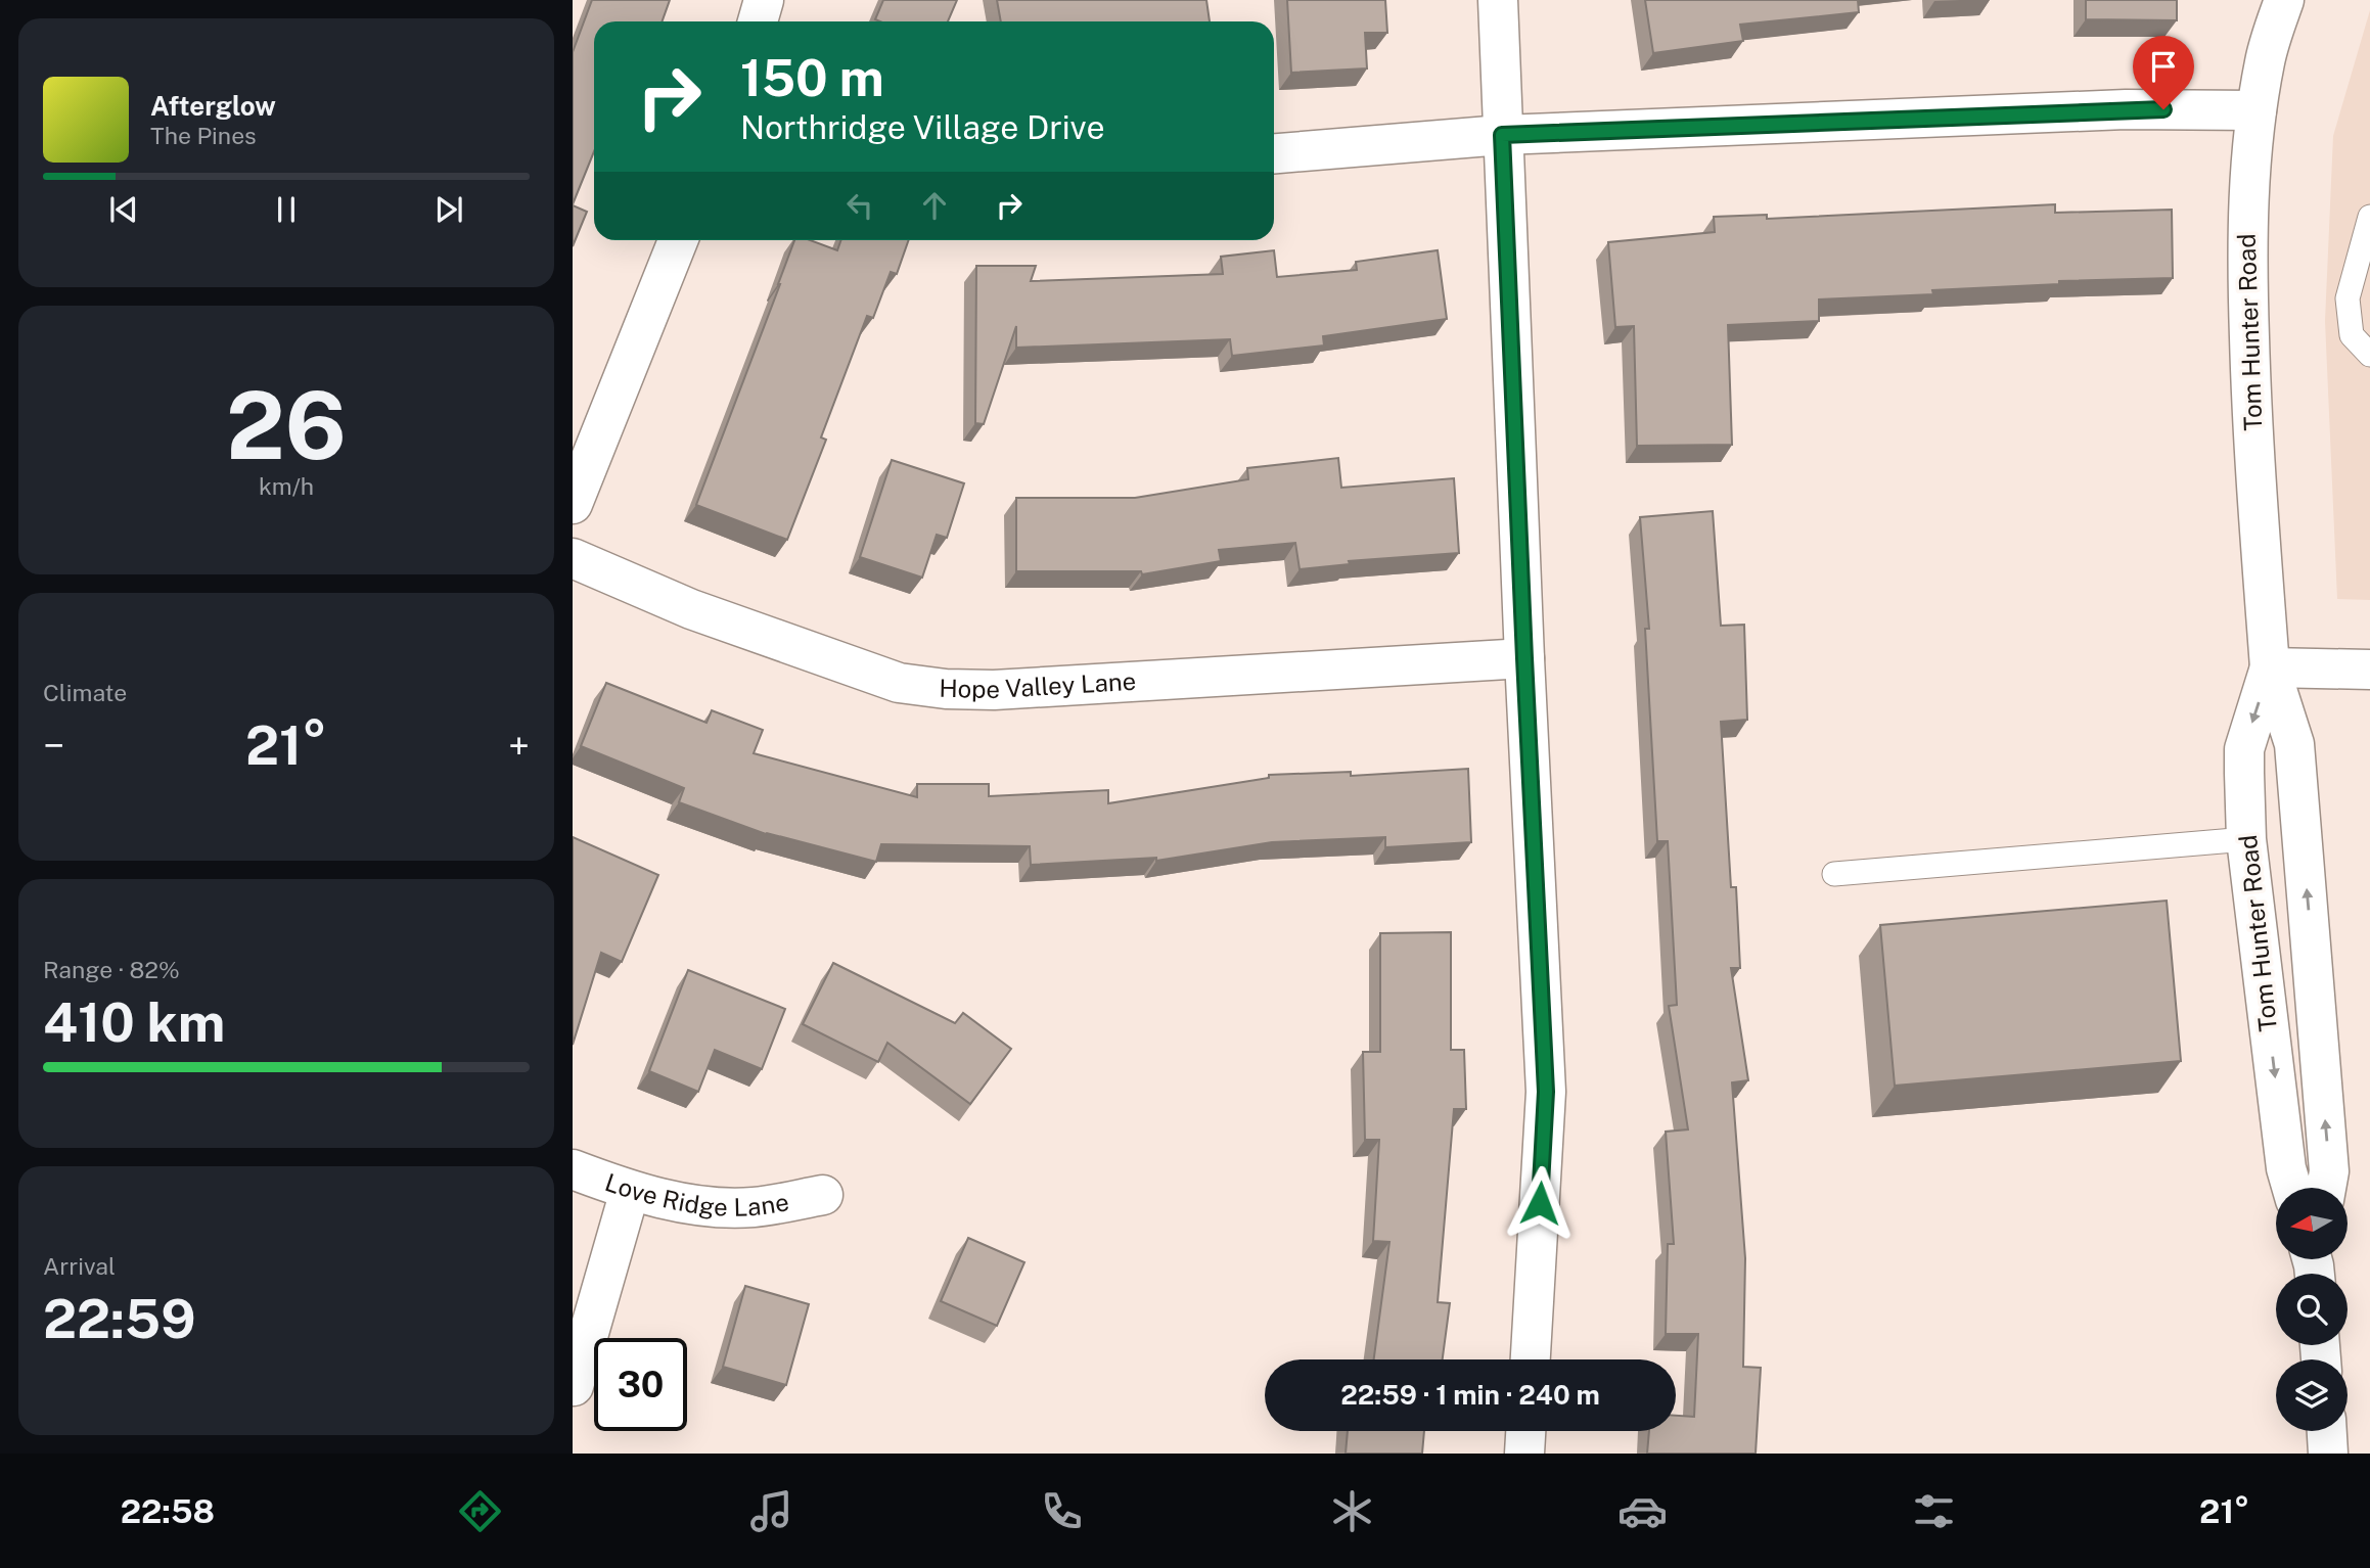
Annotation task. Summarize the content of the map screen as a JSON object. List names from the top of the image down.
{
  "streets": {
    "street": ["Tom Hunter Road", "Hope Valley Lane", "Love Ridge Lane"]
  },
  "north": "left",
  "page": {
    "turn": ["150 m", "Northridge Village Drive"],
    "song": ["Afterglow", "The Pines"],
    "tile": [
      ["26", "km/h"],
      "Climate",
      ["Range · 82%", "410 km"],
      ["Arrival", "22:59"]
    ],
    "heat": ["−", "21°", "+"],
    "limit": "30",
    "trip": "22:59 · 1 min · 240 m",
    "tabs": ["22:58", "21°"]
  }
}
